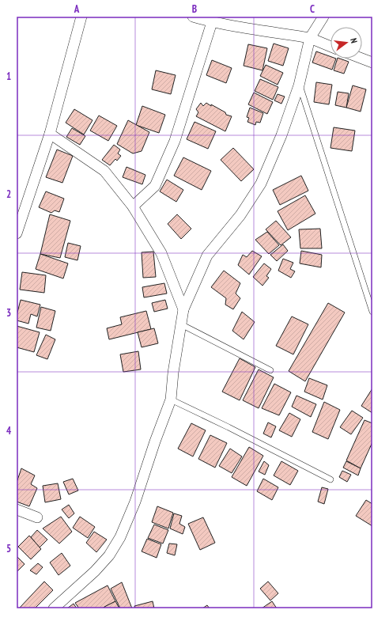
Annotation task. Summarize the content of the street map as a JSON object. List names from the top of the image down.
{
  "north": "right",
  "grid": {
    "columns": ["A", "B", "C"],
    "rows": [
      "1",
      "2",
      "3",
      "4",
      "5"
    ]
  }
}
